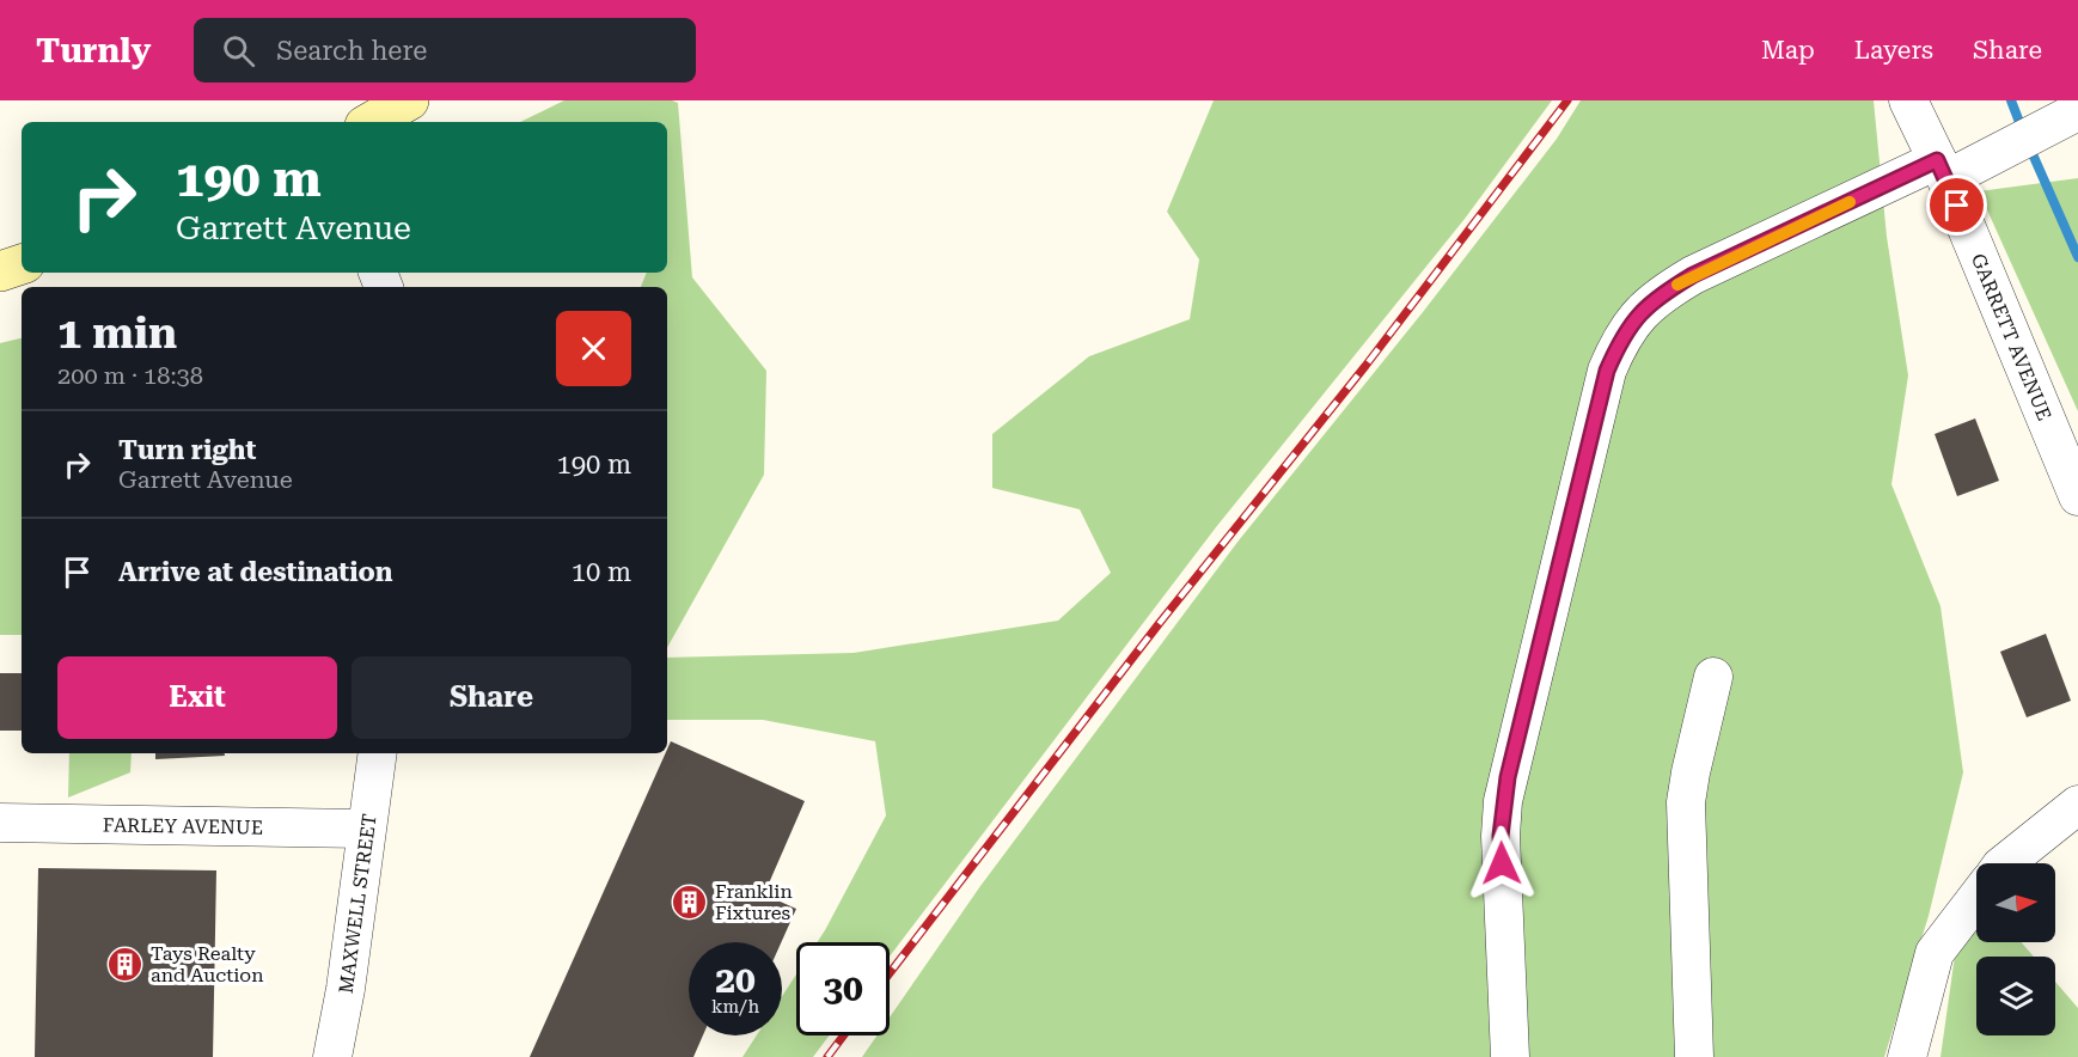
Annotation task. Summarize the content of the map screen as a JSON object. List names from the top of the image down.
{
  "streets": {
    "street": ["GARRETT AVENUE", "FARLEY AVENUE", "MAXWELL STREET"]
  },
  "crossings": [
    ["FARLEY AVENUE", "MAXWELL STREET"]
  ],
  "places": {
    "building": ["Franklin Fixtures", "Tays Realty and Auction"]
  },
  "north": "right",
  "page": {
    "header": "Turnly",
    "search": "Search here",
    "nav": ["Map", "Layers", "Share"],
    "turn": ["190 m", "Garrett Avenue"],
    "heading": ["1 min", "200 m · 18:38"],
    "list": [
      {
        "name": "Turn right",
        "note": "Garrett Avenue",
        "value": "190 m"
      },
      {
        "name": "Arrive at destination",
        "value": "10 m"
      }
    ],
    "buttons": ["Exit", "Share"],
    "speed": "20 km/h",
    "limit": "30"
  }
}
